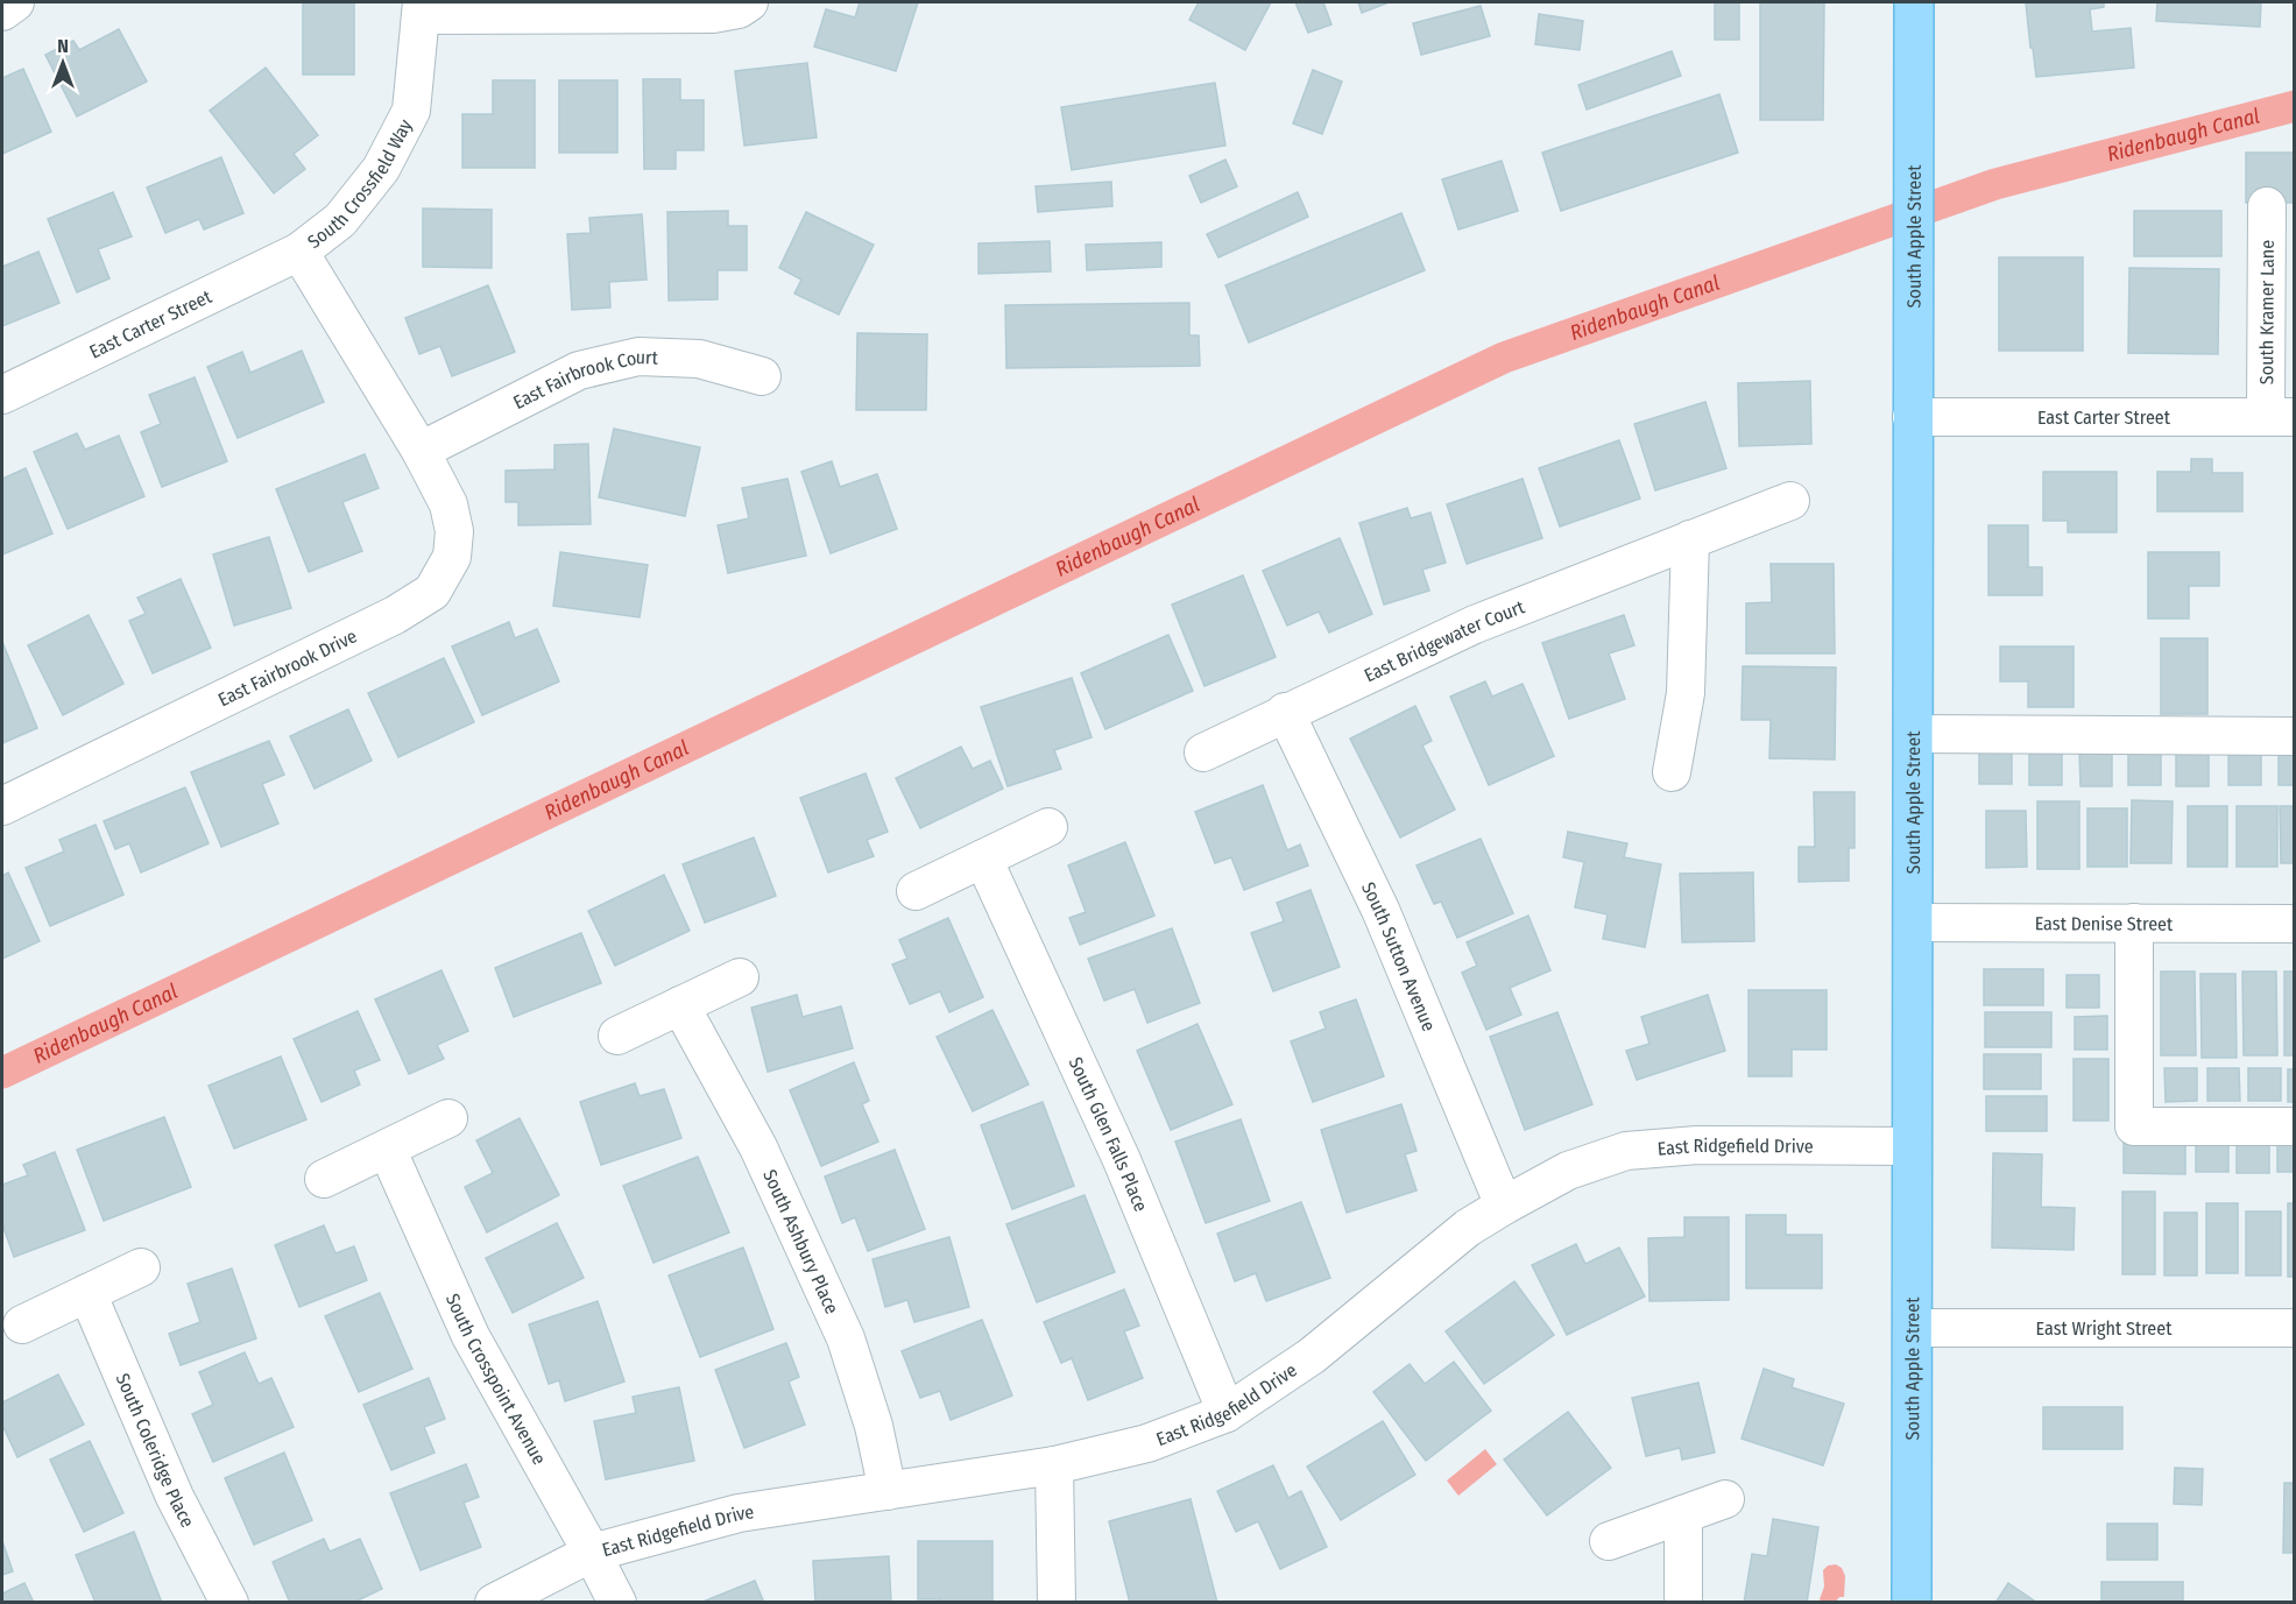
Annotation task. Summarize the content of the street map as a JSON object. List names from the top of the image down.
{
  "streets": {
    "main road": ["South Apple Street"],
    "street": [
      "South Crossfield Way",
      "South Kramer Lane",
      "East Carter Street",
      "East Fairbrook Court",
      "East Bridgewater Court",
      "East Fairbrook Drive",
      "East Denise Street",
      "South Sutton Avenue",
      "South Glen Falls Place",
      "East Ridgefield Drive",
      "South Ashbury Place",
      "East Wright Street",
      "South Crosspoint Avenue",
      "South Coleridge Place"
    ]
  },
  "crossings": [
    ["South Crossfield Way", "East Carter Street"],
    ["South Crossfield Way", "East Fairbrook Court"],
    ["South Crossfield Way", "East Fairbrook Drive"],
    ["South Apple Street", "East Carter Street"],
    ["South Apple Street", "East Denise Street"],
    ["South Apple Street", "East Ridgefield Drive"],
    ["South Apple Street", "East Wright Street"],
    ["South Kramer Lane", "East Carter Street"],
    ["East Fairbrook Court", "East Fairbrook Drive"],
    ["East Bridgewater Court", "South Sutton Avenue"],
    ["South Sutton Avenue", "East Ridgefield Drive"],
    ["South Glen Falls Place", "East Ridgefield Drive"],
    ["East Ridgefield Drive", "South Ashbury Place"],
    ["East Ridgefield Drive", "South Crosspoint Avenue"]
  ],
  "water": ["Ridenbaugh Canal"],
  "north": "top"
}
